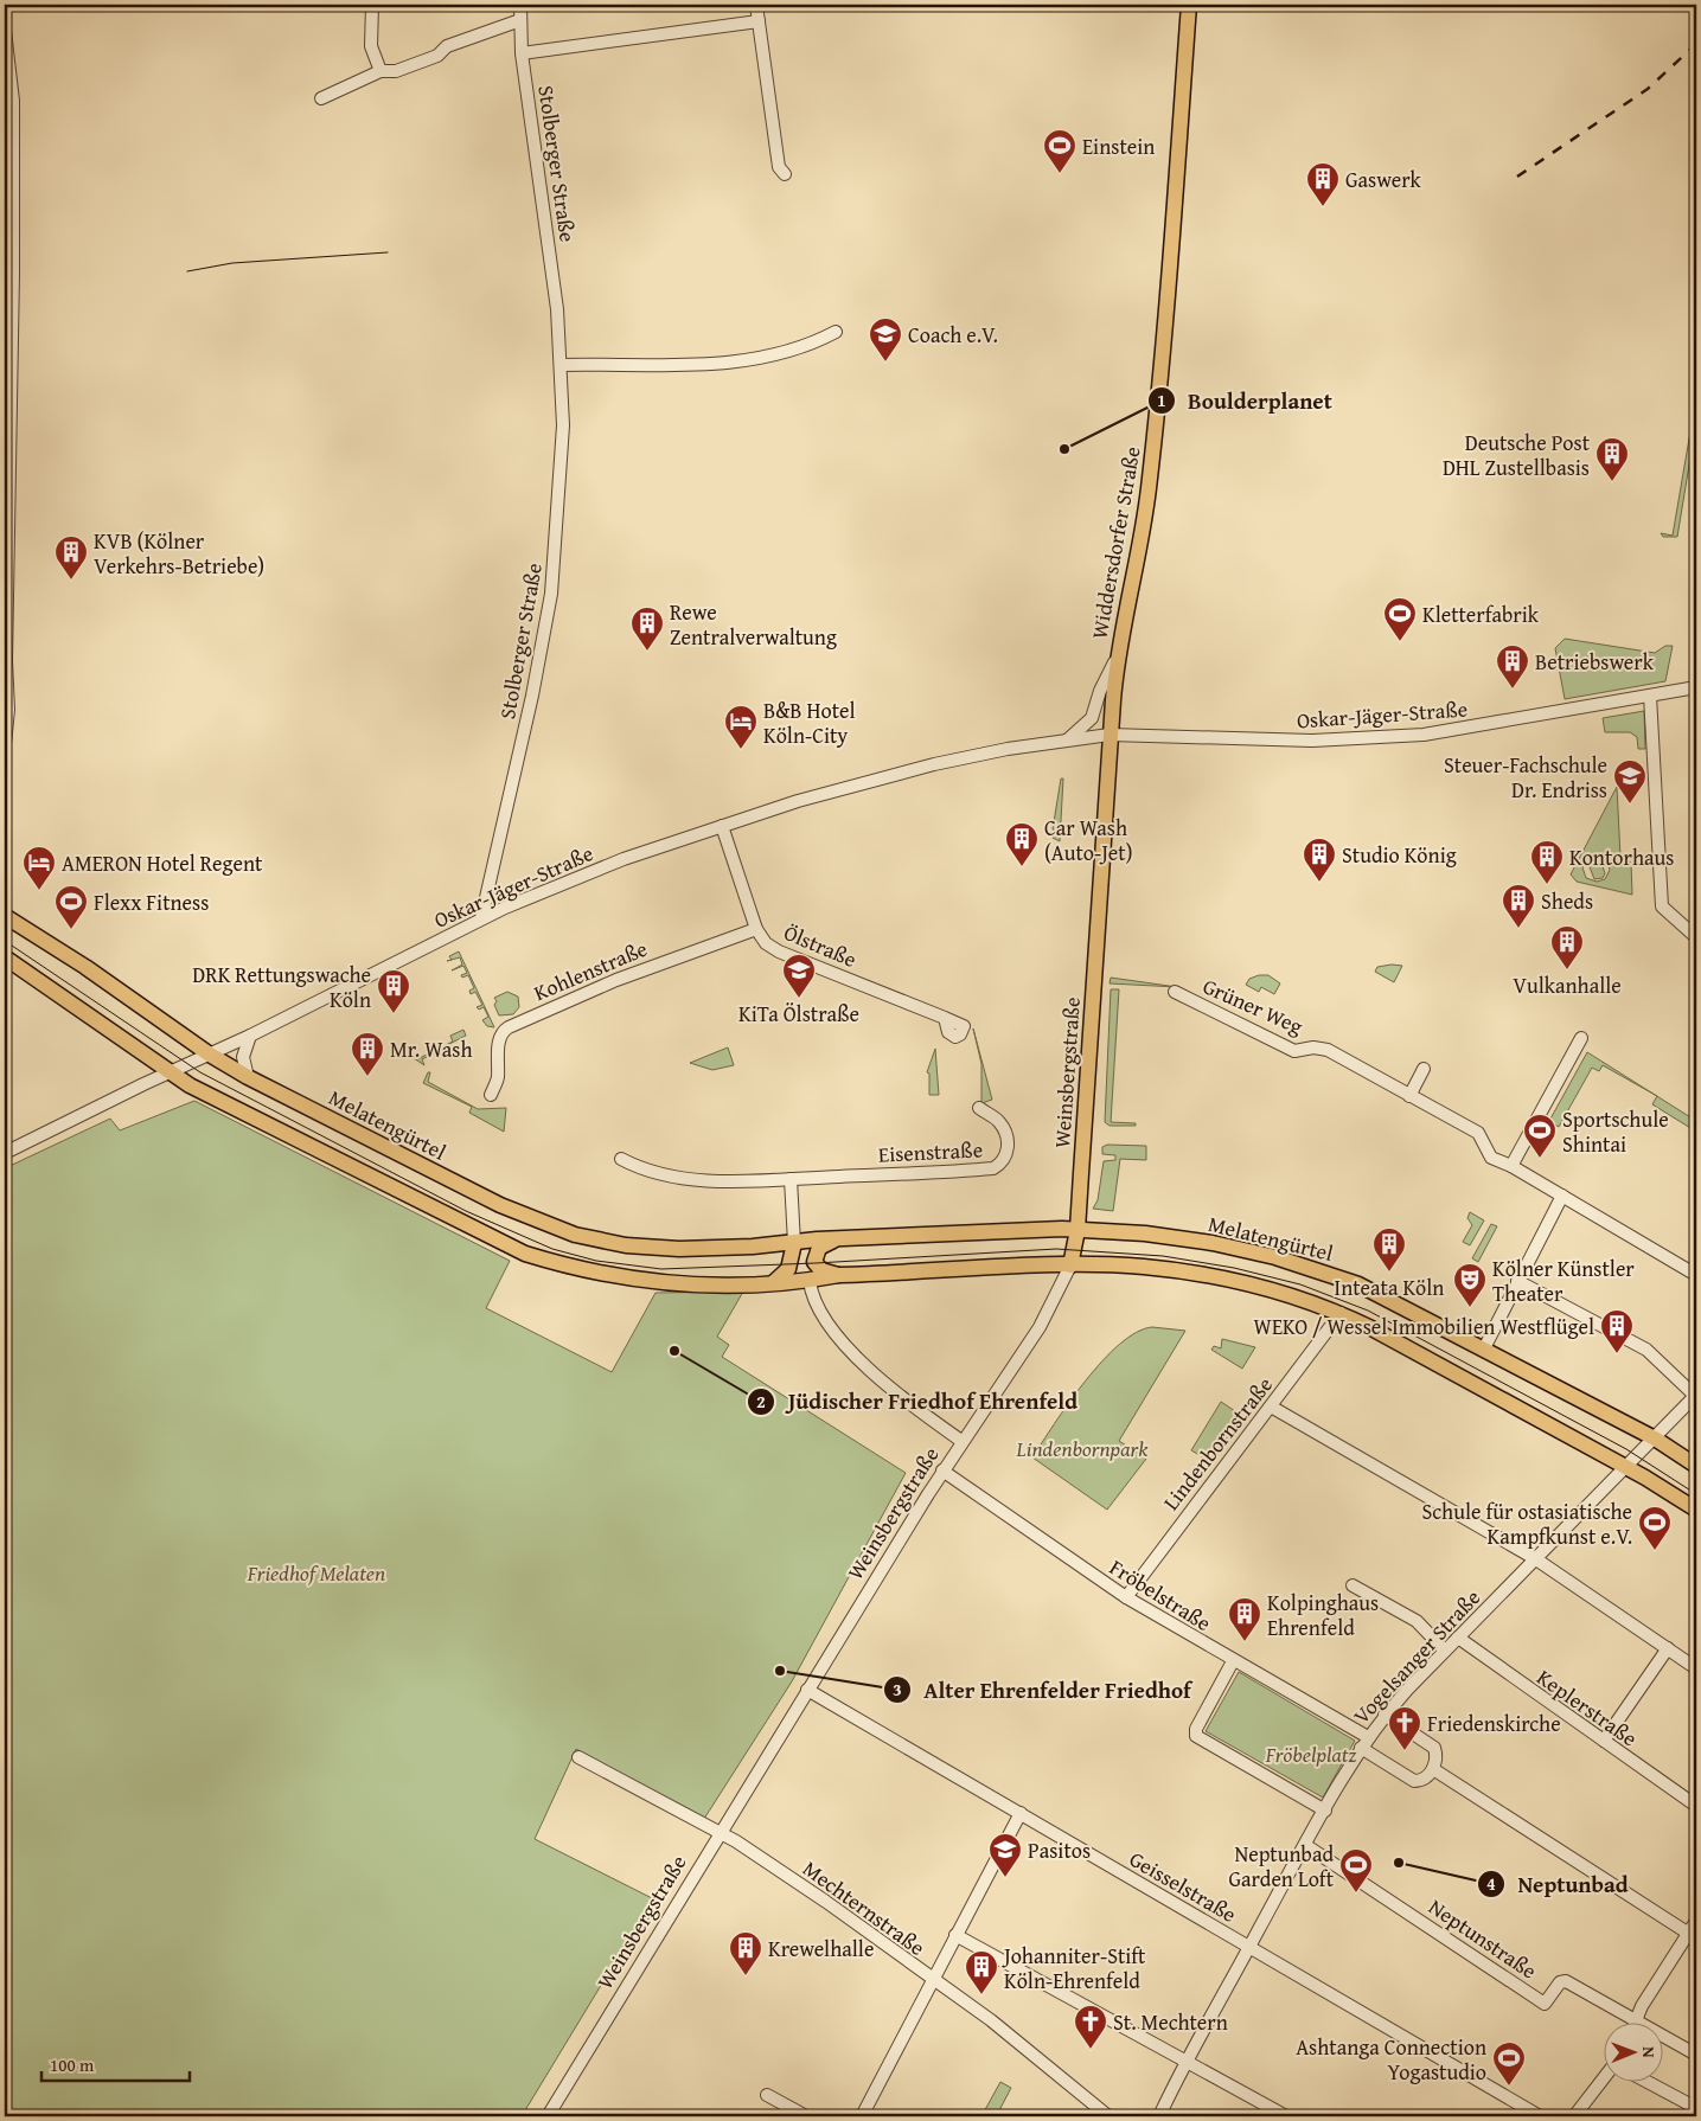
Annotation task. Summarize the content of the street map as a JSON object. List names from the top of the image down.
{
  "streets": {
    "main road": ["Widdersdorfer Straße", "Weinsbergstraße", "Melatengürtel"],
    "street": [
      "Stolberger Straße",
      "Oskar-Jäger-Straße",
      "Ölstraße",
      "Kohlenstraße",
      "Grüner Weg",
      "Eisenstraße",
      "Lindenbornstraße",
      "Fröbelstraße",
      "Vogelsanger Straße",
      "Keplerstraße",
      "Geisselstraße",
      "Mechternstraße",
      "Neptunstraße"
    ]
  },
  "crossings": [
    ["Stolberger Straße", "Oskar-Jäger-Straße"],
    ["Widdersdorfer Straße", "Oskar-Jäger-Straße"],
    ["Widdersdorfer Straße", "Weinsbergstraße"],
    ["Oskar-Jäger-Straße", "Ölstraße"],
    ["Oskar-Jäger-Straße", "Weinsbergstraße"],
    ["Oskar-Jäger-Straße", "Melatengürtel"],
    ["Ölstraße", "Kohlenstraße"],
    ["Weinsbergstraße", "Melatengürtel"],
    ["Weinsbergstraße", "Fröbelstraße"],
    ["Weinsbergstraße", "Geisselstraße"],
    ["Weinsbergstraße", "Mechternstraße"],
    ["Melatengürtel", "Vogelsanger Straße"],
    ["Lindenbornstraße", "Fröbelstraße"],
    ["Fröbelstraße", "Vogelsanger Straße"],
    ["Vogelsanger Straße", "Keplerstraße"],
    ["Vogelsanger Straße", "Geisselstraße"],
    ["Vogelsanger Straße", "Neptunstraße"]
  ],
  "parks": ["Lindenbornpark", "Friedhof Melaten", "Fröbelplatz"],
  "places": {
    "sports": [
      "Einstein",
      "Kletterfabrik",
      "Flexx Fitness",
      "Sportschule Shintai",
      "Schule für ostasiatische Kampfkunst e.V.",
      "Neptunbad Garden Loft",
      "Ashtanga Connection Yogastudio"
    ],
    "building": [
      "Gaswerk",
      "Deutsche Post DHL Zustellbasis",
      "KVB (Kölner Verkehrs-Betriebe)",
      "Rewe Zentralverwaltung",
      "Betriebswerk",
      "Car Wash (Auto-Jet)",
      "Studio König",
      "Kontorhaus",
      "Sheds",
      "Vulkanhalle",
      "DRK Rettungswache Köln",
      "Mr. Wash",
      "Inteata Köln",
      "WEKO / Wessel Immobilien Westflügel",
      "Kolpinghaus Ehrenfeld",
      "Krewelhalle",
      "Johanniter-Stift Köln-Ehrenfeld"
    ],
    "school or university": [
      "Coach e.V.",
      "Steuer-Fachschule Dr. Endriss",
      "KiTa Ölstraße",
      "Pasitos"
    ],
    "other": [
      "Boulderplanet",
      "Jüdischer Friedhof Ehrenfeld",
      "Alter Ehrenfelder Friedhof",
      "Neptunbad"
    ],
    "hotel": ["B&B Hotel Köln-City", "AMERON Hotel Regent"],
    "theatre": ["Kölner Künstler Theater"],
    "church": ["Friedenskirche", "St. Mechtern"]
  },
  "scale_bar": "100 m",
  "north": "right"
}
